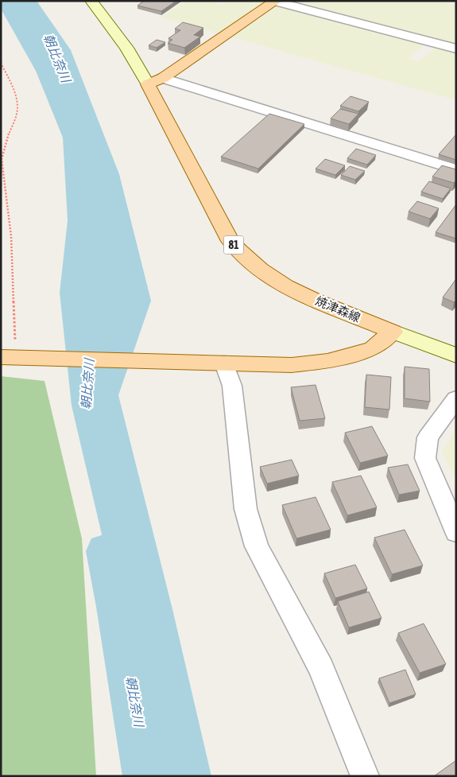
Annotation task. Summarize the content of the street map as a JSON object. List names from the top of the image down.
{
  "streets": {
    "main road": ["81", "焼津森線"]
  },
  "water": ["朝比奈川"]
}
